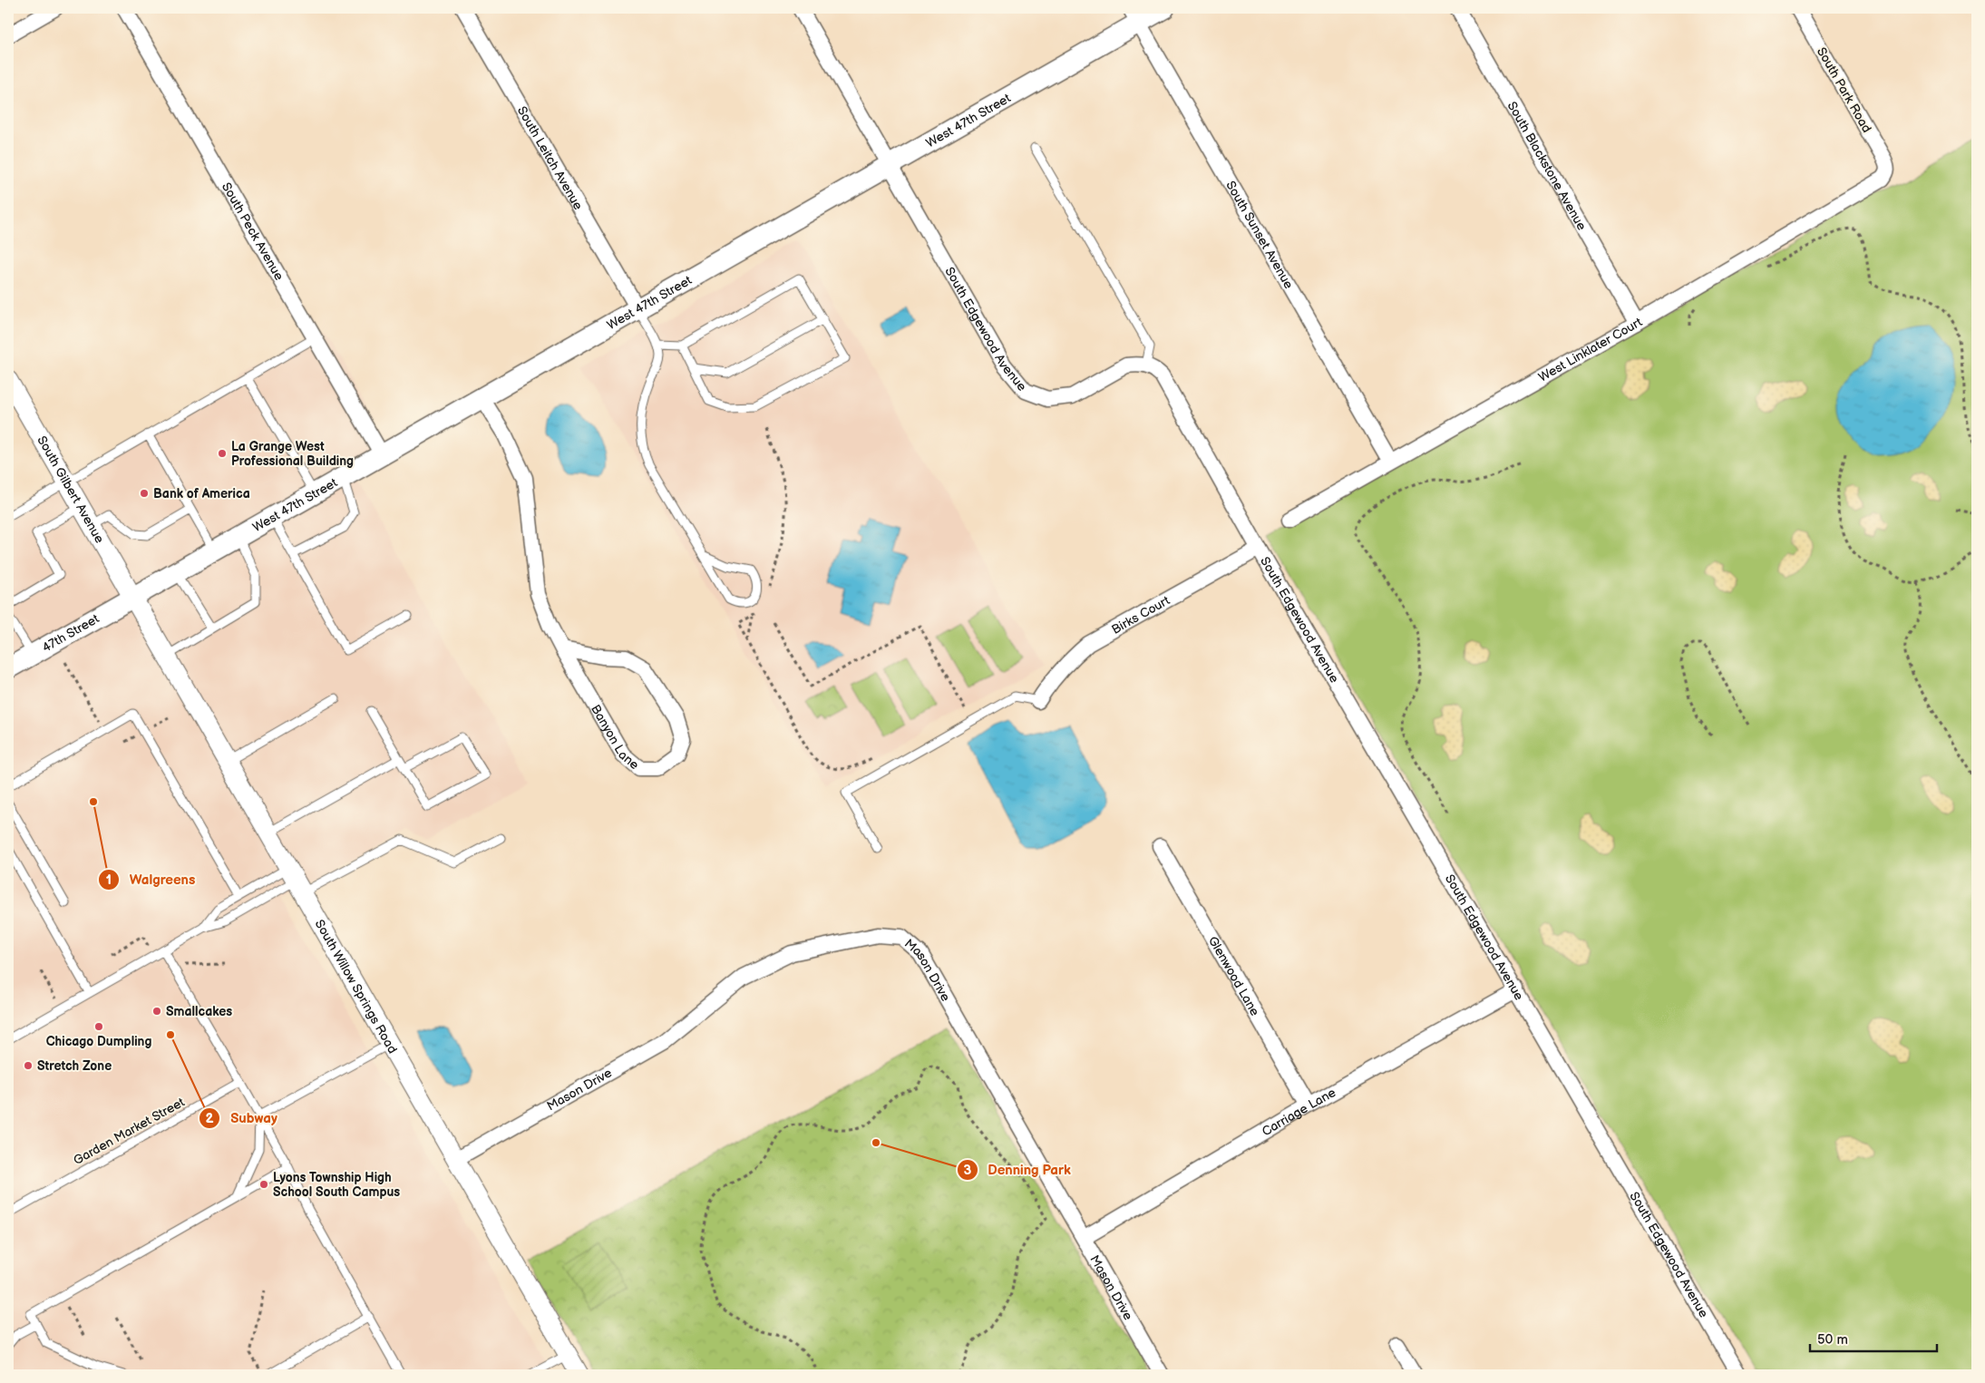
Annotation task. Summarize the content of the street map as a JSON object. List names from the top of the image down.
{
  "streets": {
    "main road": ["West 47th Street", "47th Street"],
    "street": [
      "South Park Road",
      "South Leitch Avenue",
      "South Blackstone Avenue",
      "South Peck Avenue",
      "South Sunset Avenue",
      "South Edgewood Avenue",
      "West Linklater Court",
      "South Gilbert Avenue",
      "Birks Court",
      "Banyon Lane",
      "Mason Drive",
      "Glenwood Lane",
      "South Willow Springs Road",
      "Carriage Lane"
    ],
    "lane": ["Garden Market Street"]
  },
  "crossings": [
    ["South Park Road", "West Linklater Court"],
    ["West 47th Street", "South Leitch Avenue"],
    ["West 47th Street", "South Peck Avenue"],
    ["West 47th Street", "South Sunset Avenue"],
    ["West 47th Street", "South Edgewood Avenue"],
    ["West 47th Street", "South Gilbert Avenue"],
    ["West 47th Street", "47th Street"],
    ["West 47th Street", "Banyon Lane"],
    ["West 47th Street", "South Willow Springs Road"],
    ["South Blackstone Avenue", "West Linklater Court"],
    ["South Sunset Avenue", "West Linklater Court"],
    ["South Edgewood Avenue", "Birks Court"],
    ["South Edgewood Avenue", "Carriage Lane"],
    ["South Gilbert Avenue", "47th Street"],
    ["South Gilbert Avenue", "South Willow Springs Road"],
    ["47th Street", "South Willow Springs Road"],
    ["Mason Drive", "South Willow Springs Road"],
    ["Mason Drive", "Carriage Lane"],
    ["Glenwood Lane", "Carriage Lane"]
  ],
  "places": [
    "La Grange West Professional Building",
    "Bank of America",
    "Walgreens",
    "Smallcakes",
    "Chicago Dumpling",
    "Subway",
    "Stretch Zone",
    "Denning Park",
    "Lyons Township High School South Campus"
  ],
  "scale_bar": "50 m"
}
